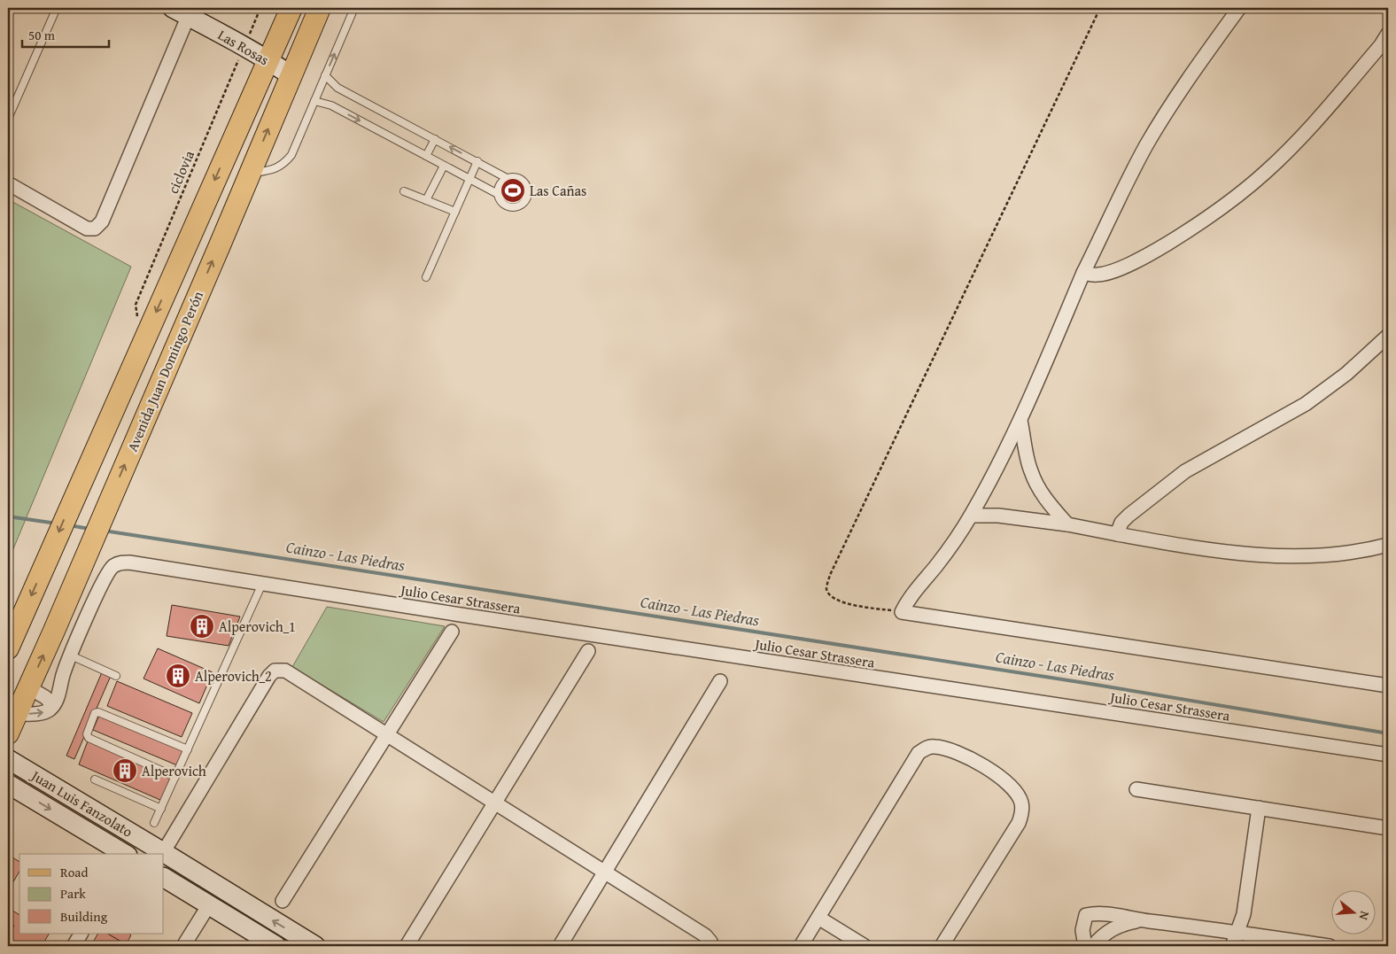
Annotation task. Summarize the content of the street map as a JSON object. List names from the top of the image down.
{
  "streets": {
    "main road": ["Avenida Juan Domingo Perón"],
    "street": ["Las Rosas", "Julio Cesar Strassera", "Juan Luis Fanzolato"],
    "path": ["ciclovia"]
  },
  "crossings": [
    ["Las Rosas", "ciclovia"],
    ["Las Rosas", "Avenida Juan Domingo Perón"]
  ],
  "water": ["Cainzo - Las Piedras"],
  "places": {
    "sports": ["Las Cañas"],
    "building": ["Alperovich_1", "Alperovich_2", "Alperovich"]
  },
  "legend": ["Road", "Park", "Building"],
  "scale_bar": "50 m",
  "north": "right"
}
